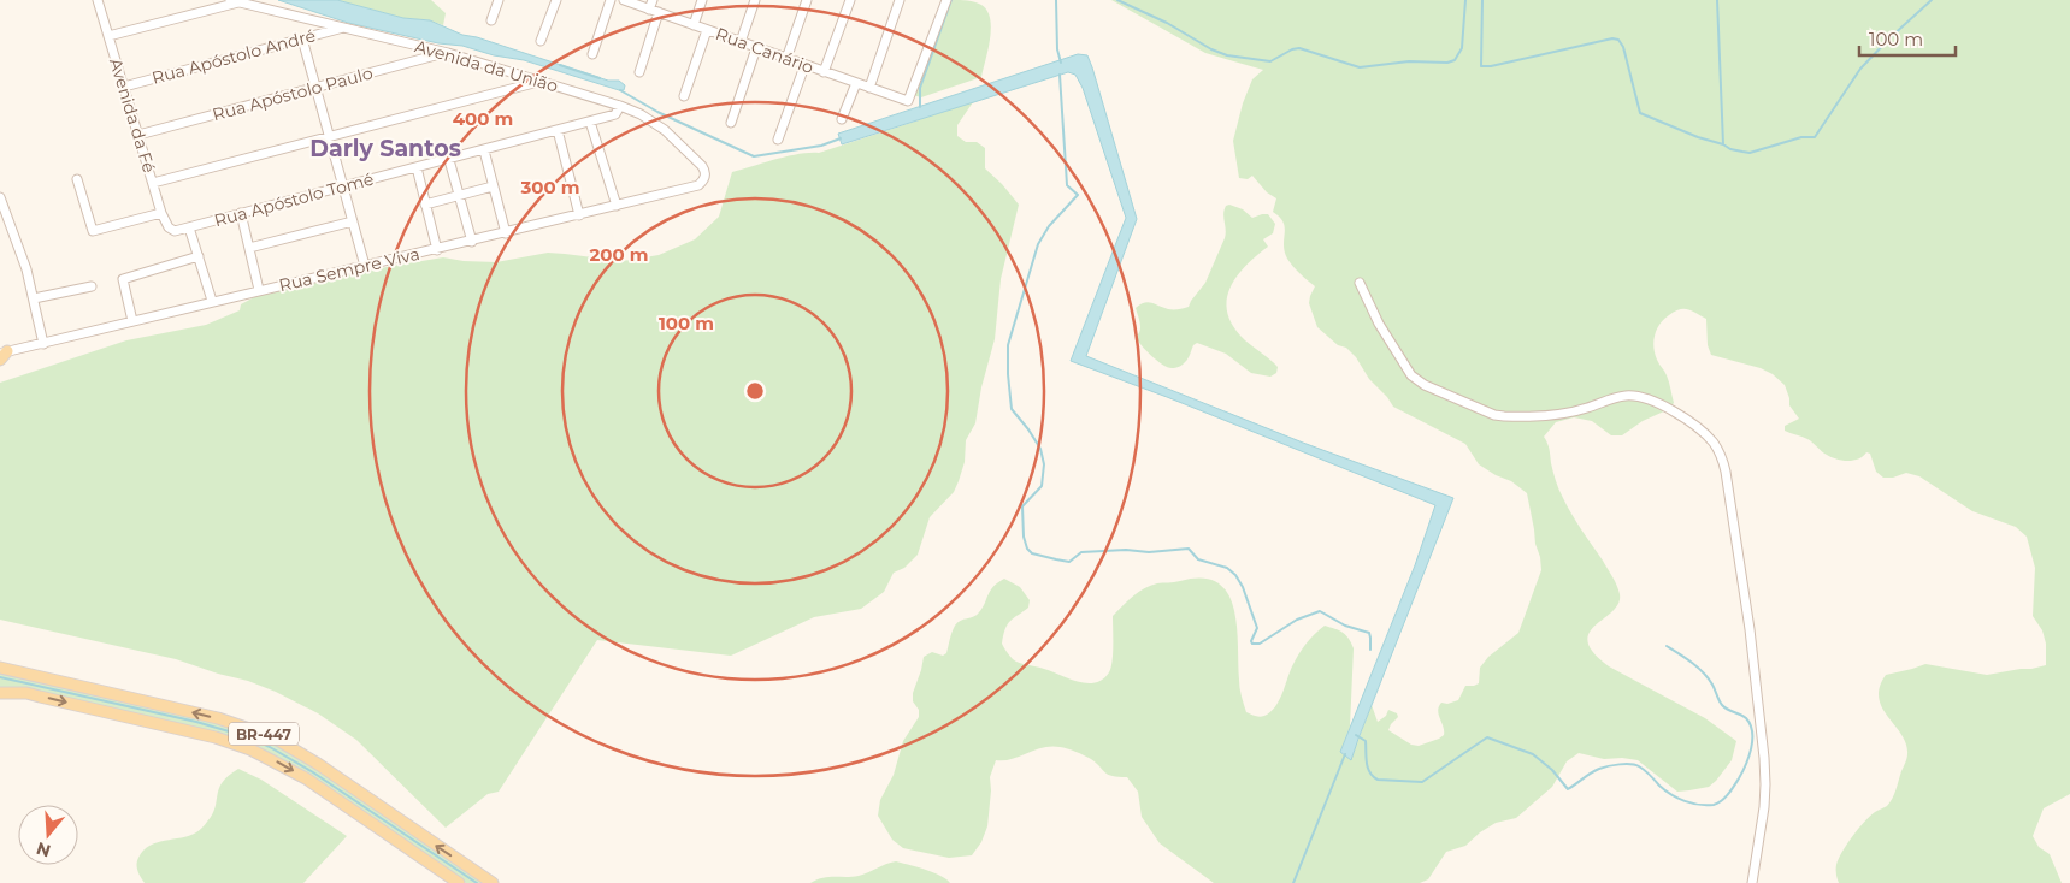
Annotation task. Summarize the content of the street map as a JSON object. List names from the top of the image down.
{
  "streets": {
    "main road": ["BR-447"],
    "street": [
      "Rua Canário",
      "Rua Apóstolo André",
      "Avenida da União",
      "Rua Apóstolo Paulo",
      "Avenida da Fé",
      "Rua Apóstolo Tomé",
      "Rua Sempre Viva"
    ]
  },
  "crossings": [
    ["Rua Apóstolo André", "Avenida da União"],
    ["Rua Apóstolo André", "Avenida da Fé"],
    ["Avenida da União", "Rua Apóstolo Paulo"],
    ["Avenida da União", "Rua Apóstolo Tomé"],
    ["Avenida da União", "Rua Sempre Viva"],
    ["Rua Apóstolo Paulo", "Avenida da Fé"],
    ["Avenida da Fé", "Rua Apóstolo Tomé"]
  ],
  "districts": ["Darly Santos"],
  "scale_bar": "100 m",
  "north": "bottom",
  "rings": [
    "400 m",
    "300 m",
    "200 m",
    "100 m"
  ]
}
